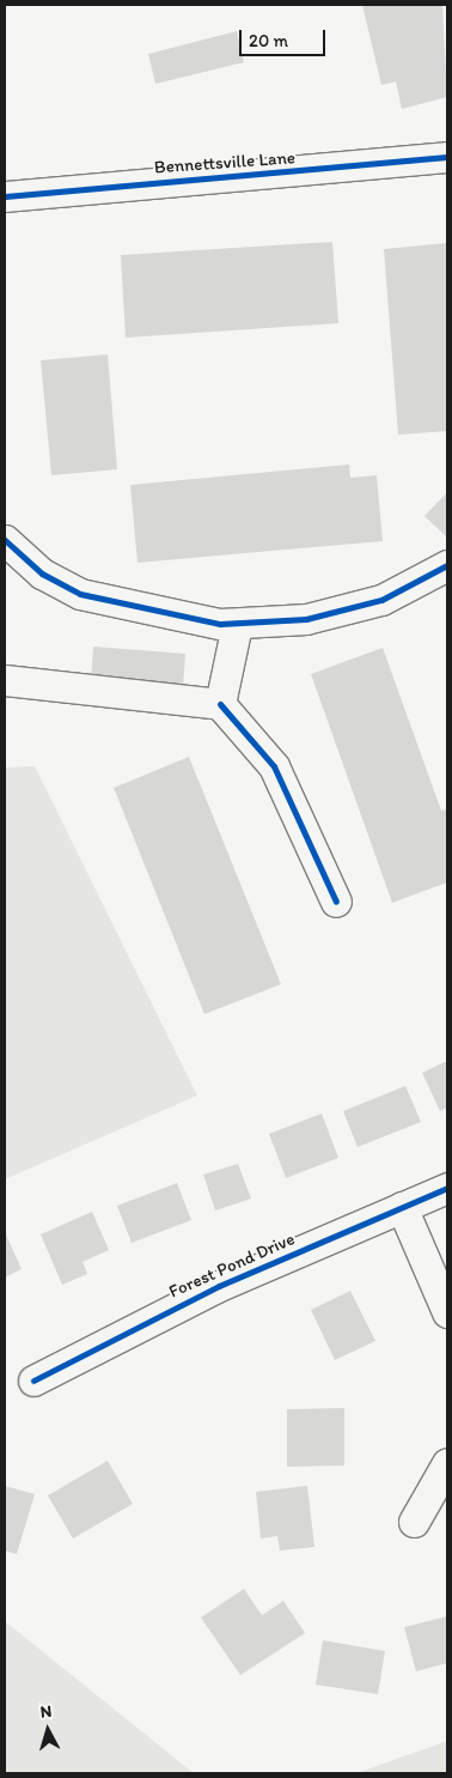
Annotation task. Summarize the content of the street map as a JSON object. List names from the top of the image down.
{
  "streets": {
    "street": ["Bennettsville Lane", "Forest Pond Drive"]
  },
  "scale_bar": "20 m",
  "north": "top"
}
